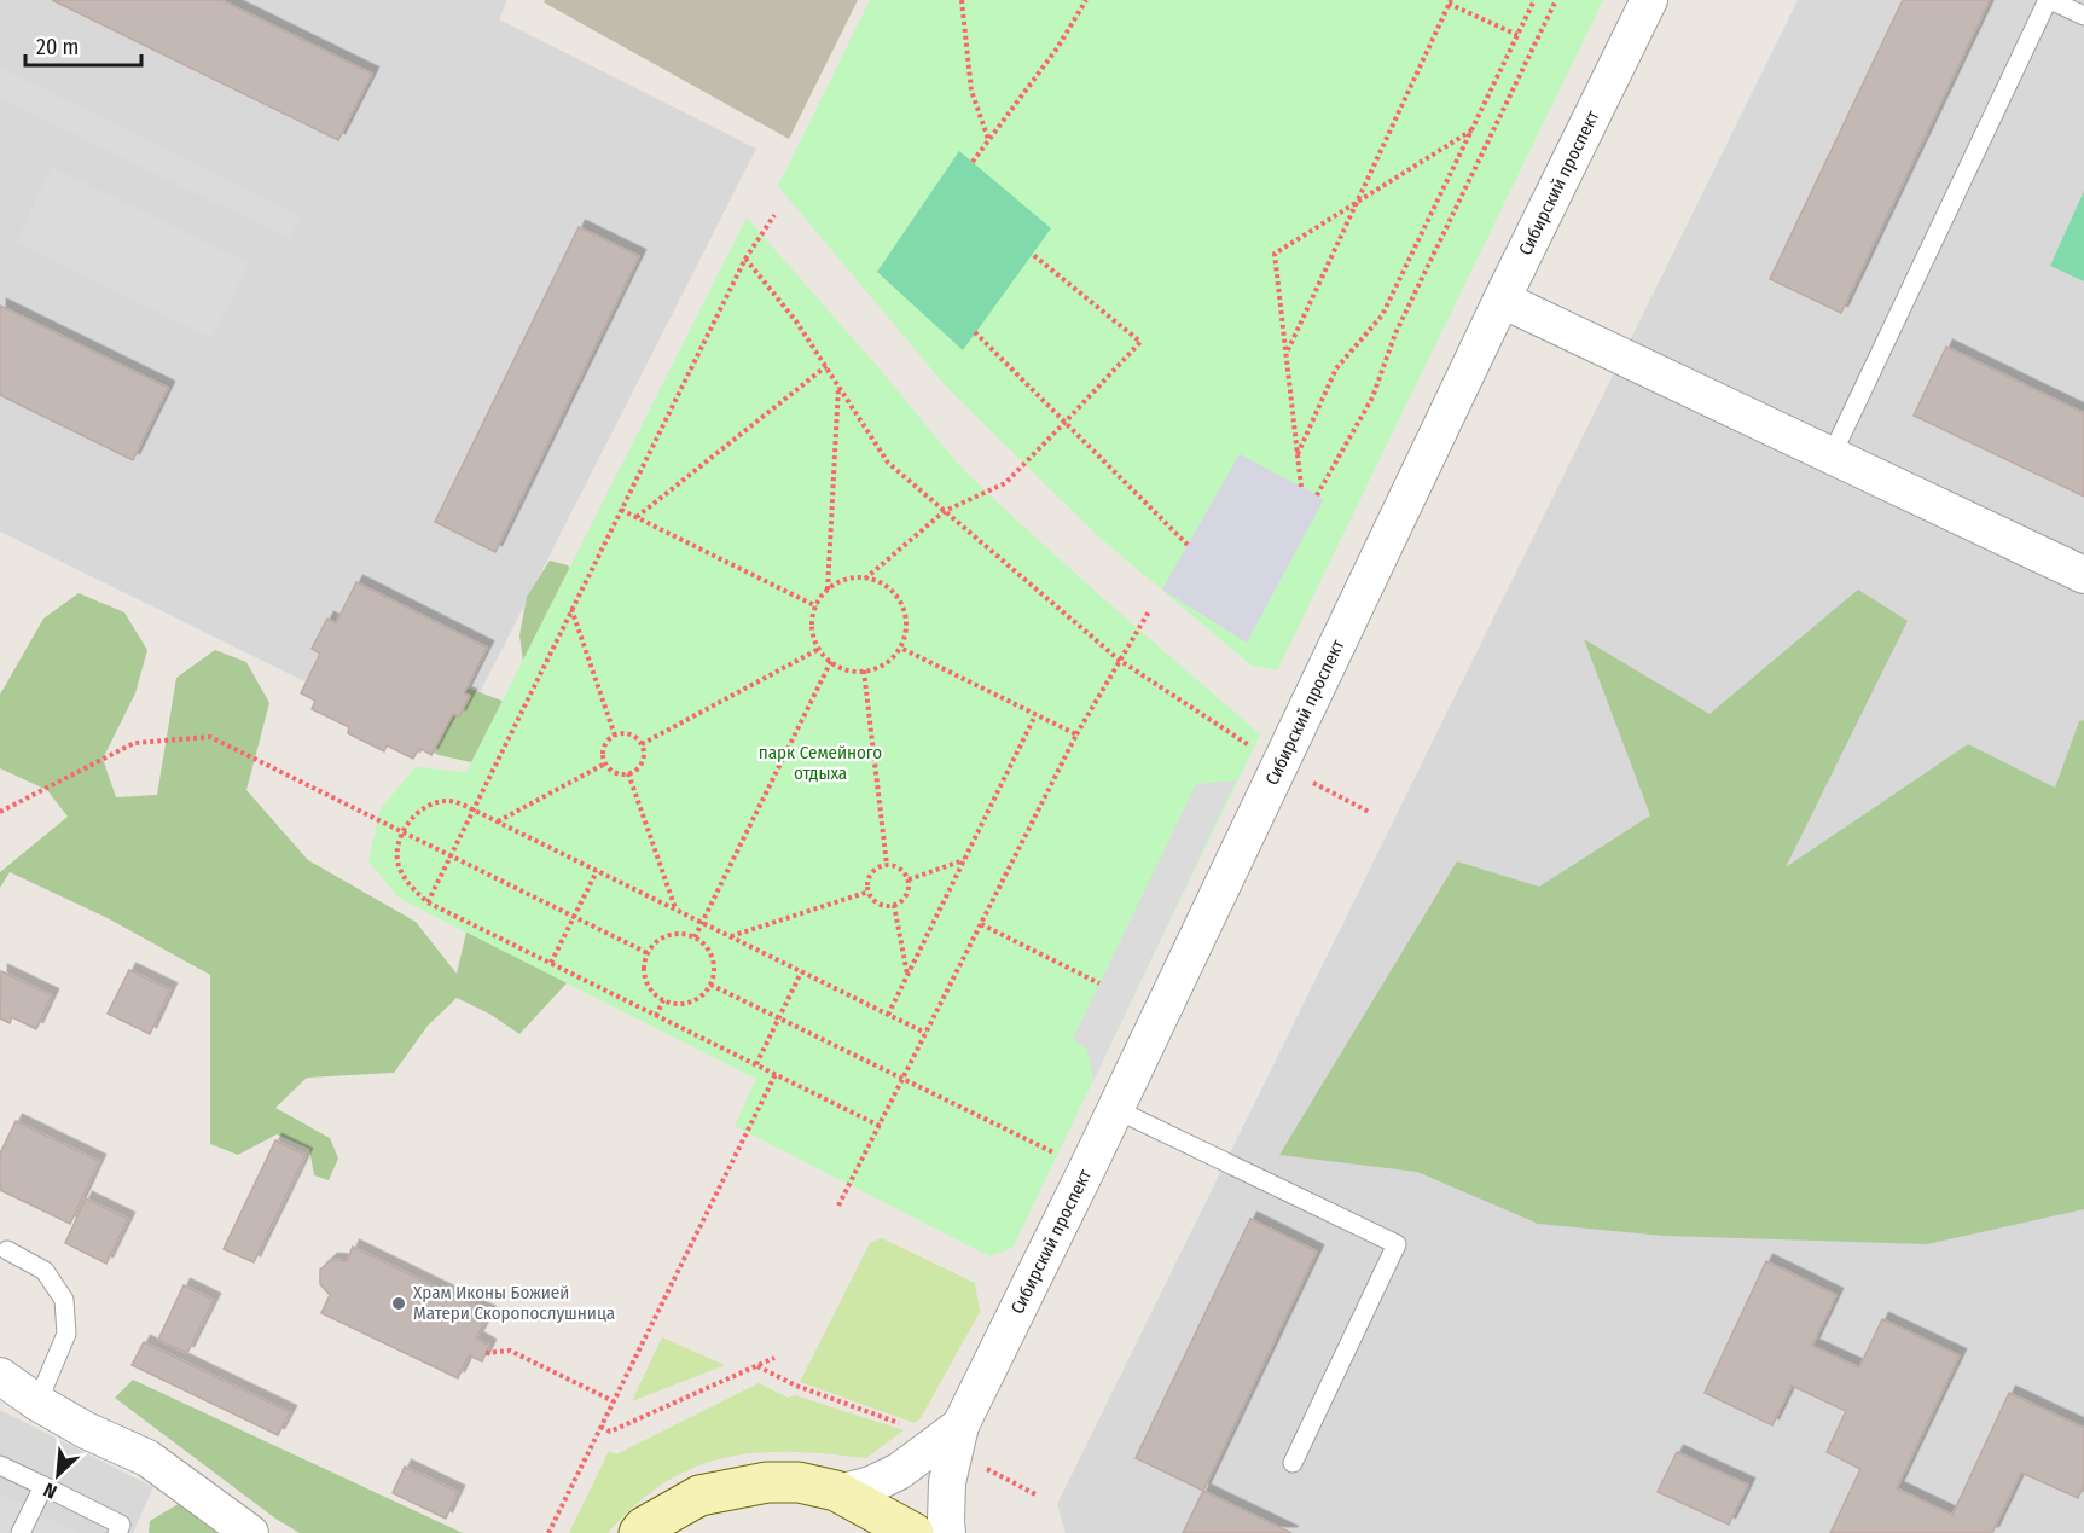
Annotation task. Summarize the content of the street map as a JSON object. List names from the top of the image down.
{
  "streets": {
    "street": ["Сибирский проспект"]
  },
  "parks": ["парк Семейного отдыха"],
  "places": ["Храм Иконы Божией Матери Скоропослушница"],
  "scale_bar": "20 m",
  "north": "bottom left"
}
